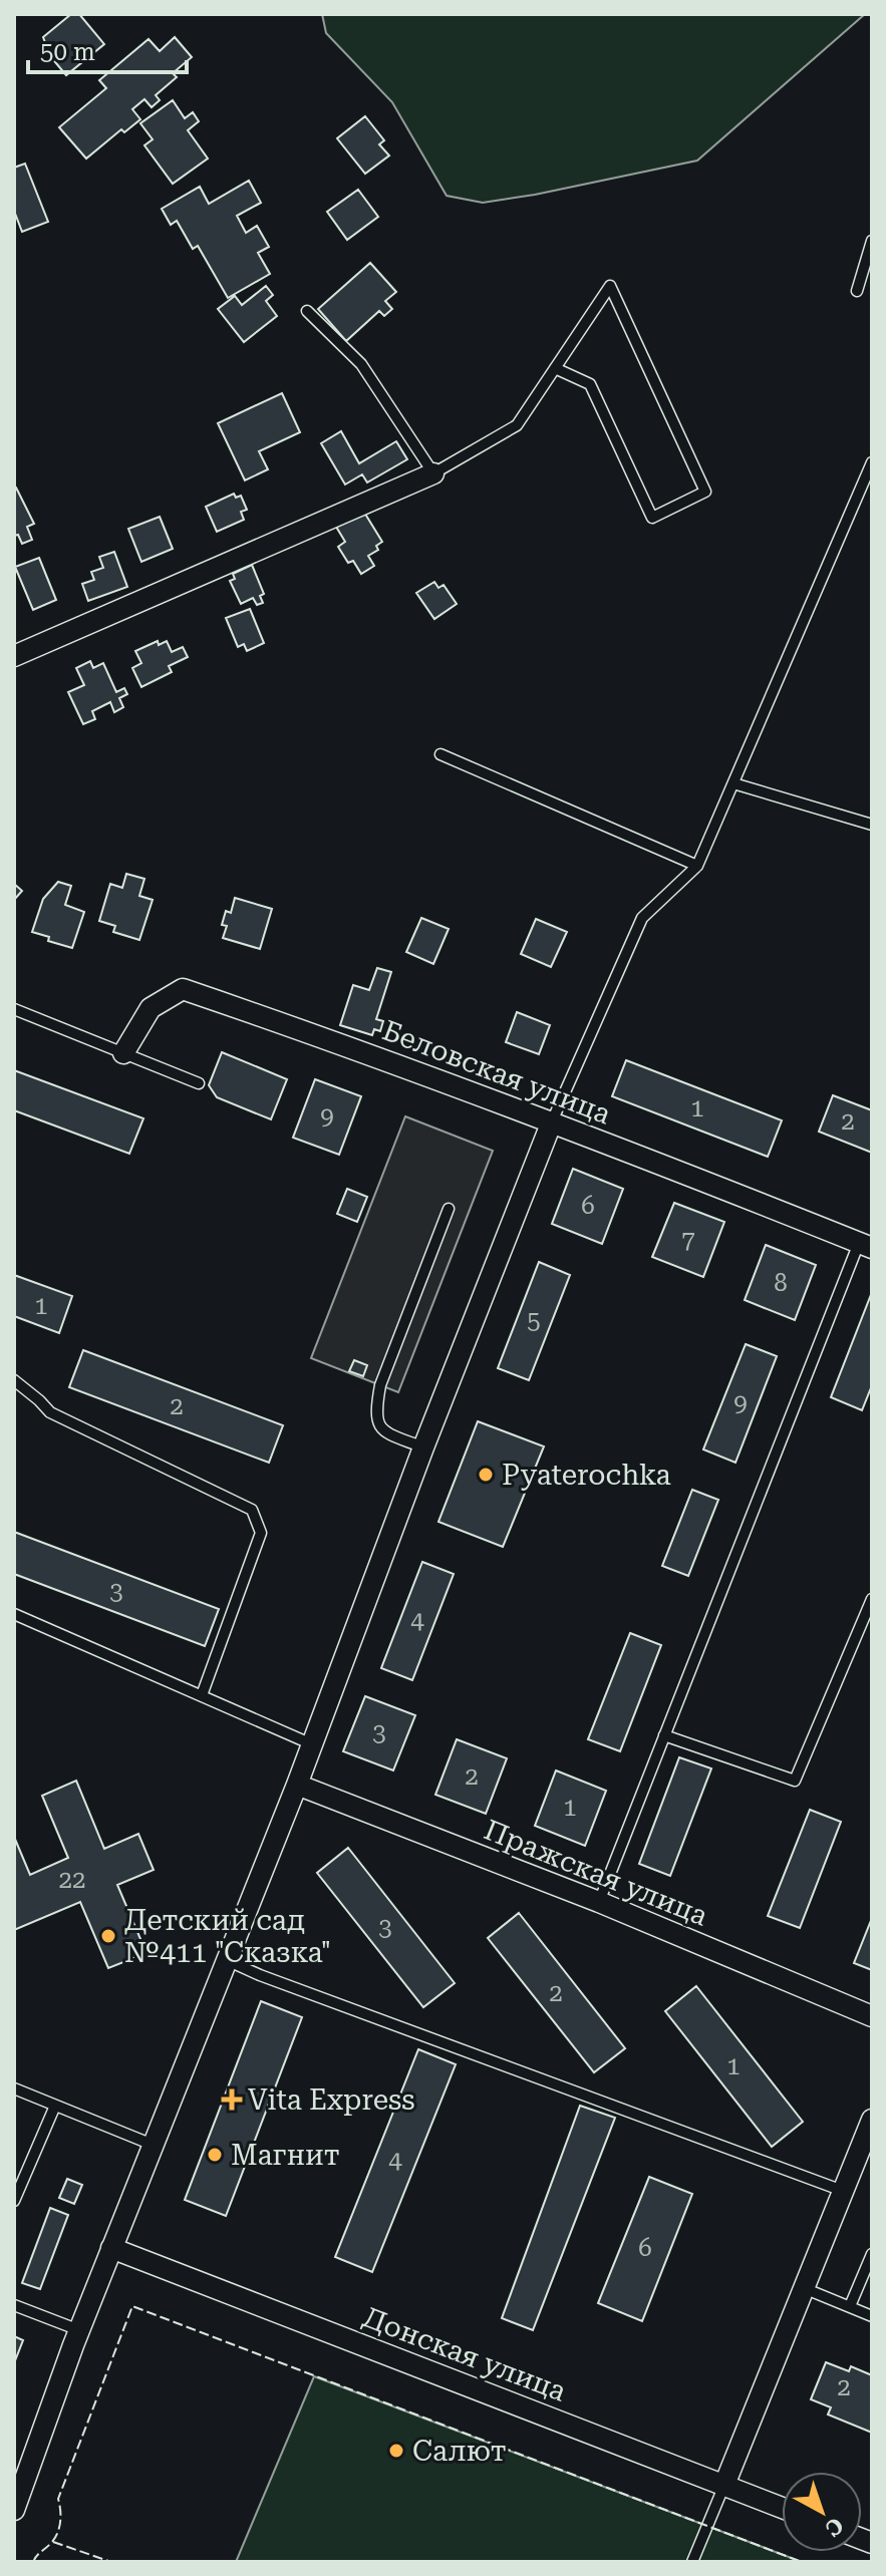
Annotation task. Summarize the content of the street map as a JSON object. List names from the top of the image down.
{
  "streets": {
    "street": ["Беловская улица", "Пражская улица", "Донская улица"]
  },
  "places": {
    "other": [
      "Pyaterochka",
      "Детский сад №411 \"Сказка\"",
      "Магнит",
      "Салют"
    ],
    "health": ["Vita Express"]
  },
  "house_numbers": [
    "1",
    "9",
    "2",
    "6",
    "7",
    "8",
    "1",
    "5",
    "9",
    "2",
    "3",
    "4",
    "3",
    "2",
    "1",
    "22",
    "3",
    "2",
    "1",
    "4",
    "6",
    "2"
  ],
  "scale_bar": "50 m",
  "north": "bottom right"
}
